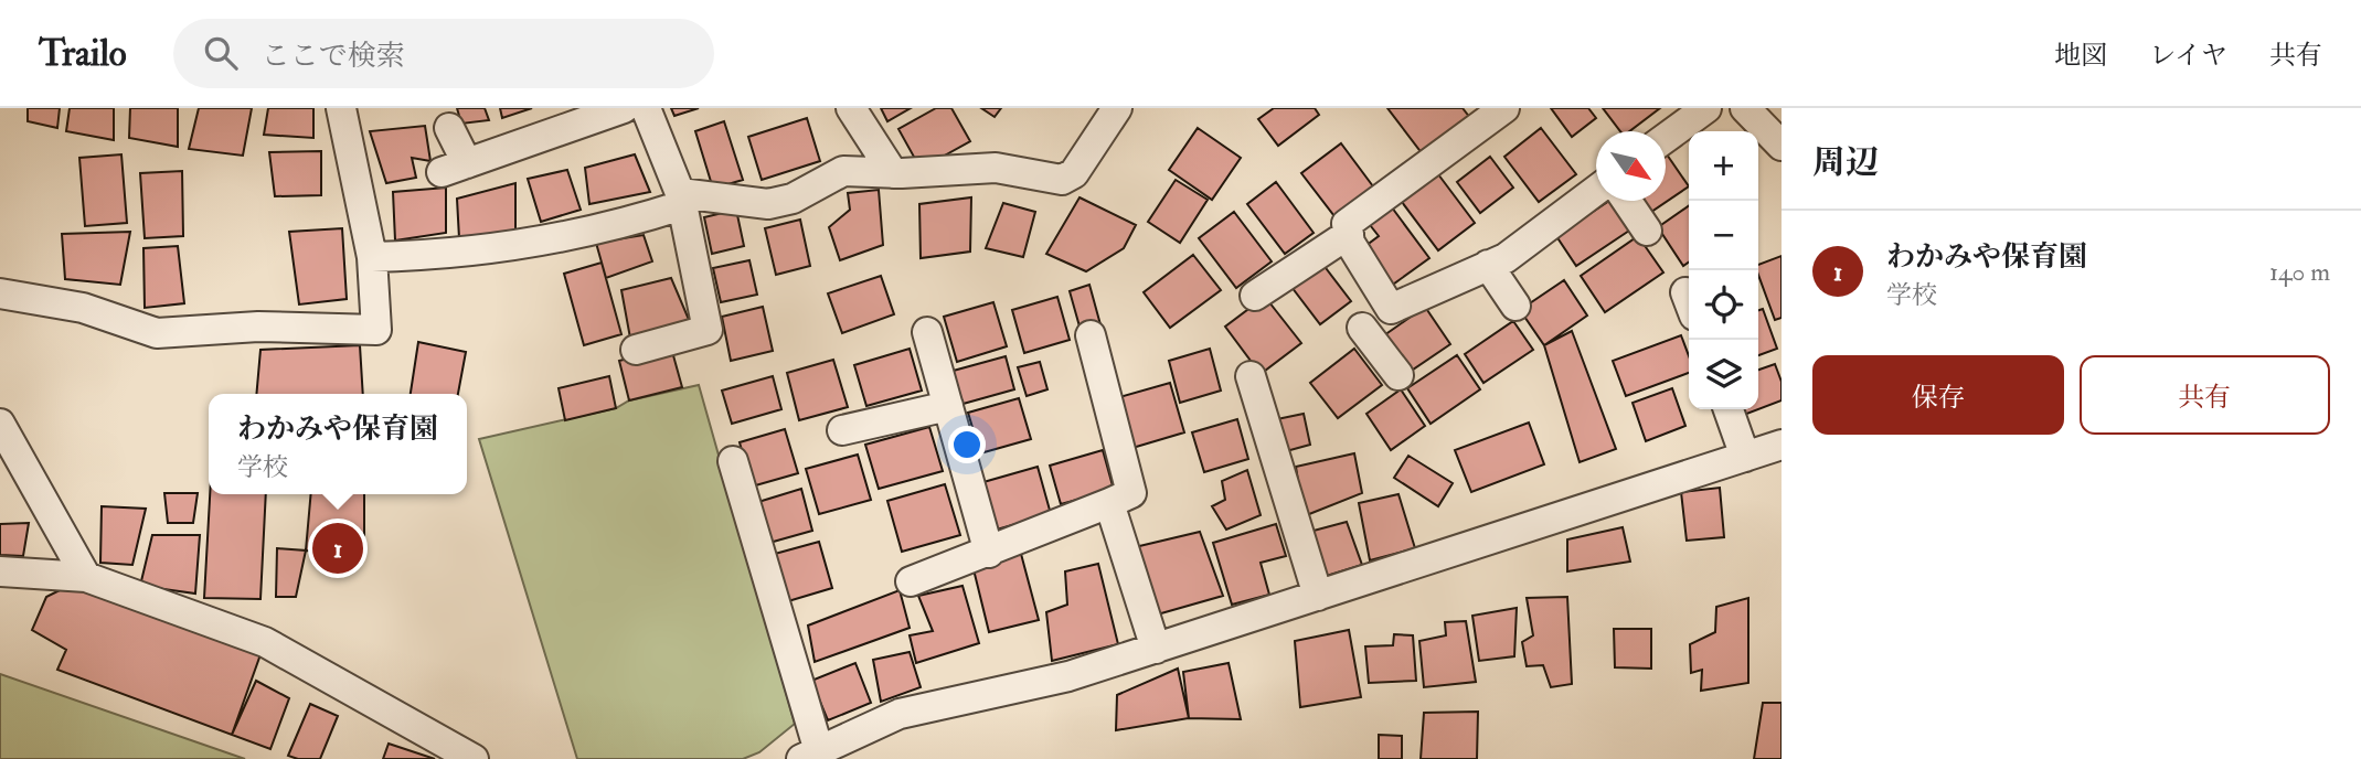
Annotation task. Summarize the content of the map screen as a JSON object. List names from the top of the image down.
{
  "north": "bottom right",
  "page": {
    "header": "Trailo",
    "search": "ここで検索",
    "nav": ["地図", "レイヤ", "共有"],
    "heading": "周辺",
    "map_buttons": ["+", "−"],
    "list": [
      {
        "mark": "1",
        "name": "わかみや保育園",
        "note": "学校",
        "value": "140 m"
      }
    ],
    "buttons": ["保存", "共有"],
    "popup": ["わかみや保育園", "学校"],
    "pins": "1"
  }
}
